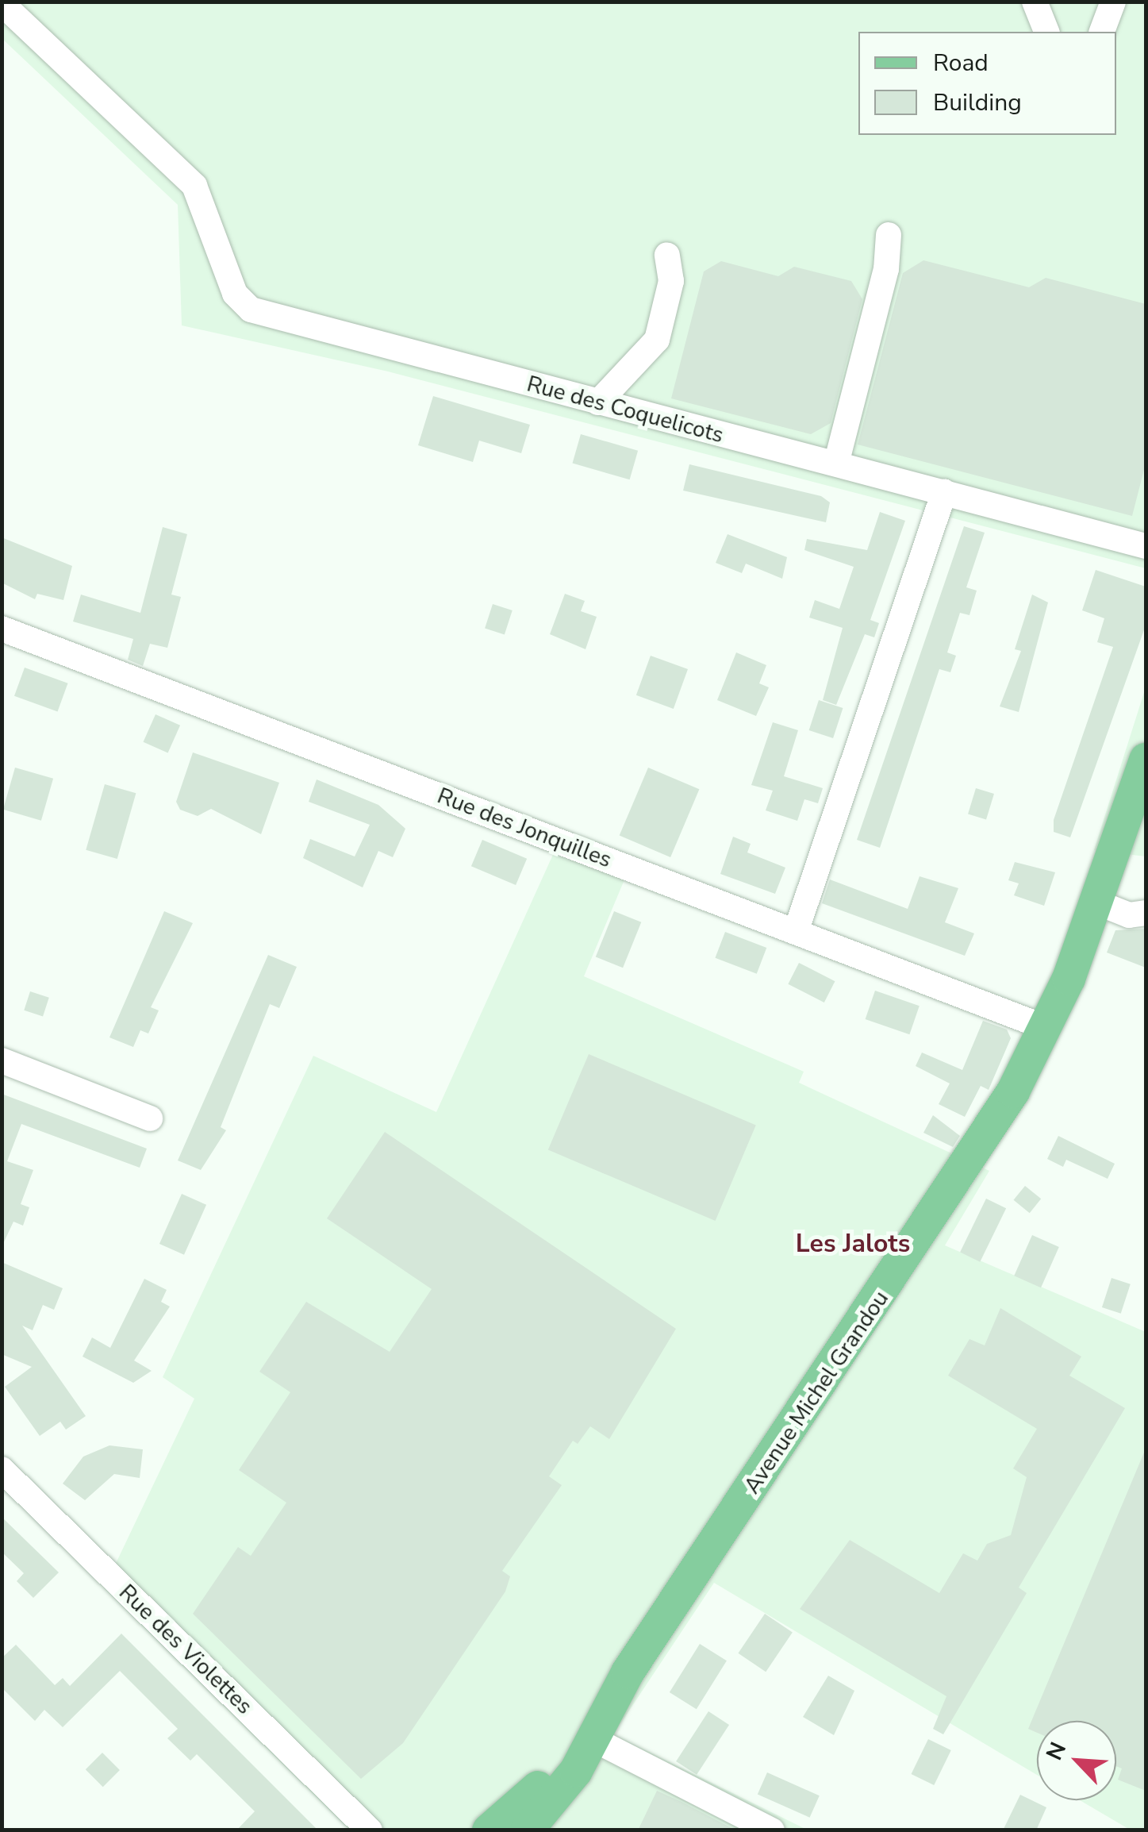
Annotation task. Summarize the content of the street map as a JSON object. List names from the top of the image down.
{
  "streets": {
    "main road": ["Avenue Michel Grandou"],
    "street": ["Rue des Coquelicots", "Rue des Jonquilles", "Rue des Violettes"]
  },
  "crossings": [
    ["Rue des Jonquilles", "Avenue Michel Grandou"]
  ],
  "districts": ["Les Jalots"],
  "legend": ["Road", "Building"],
  "north": "top left"
}
